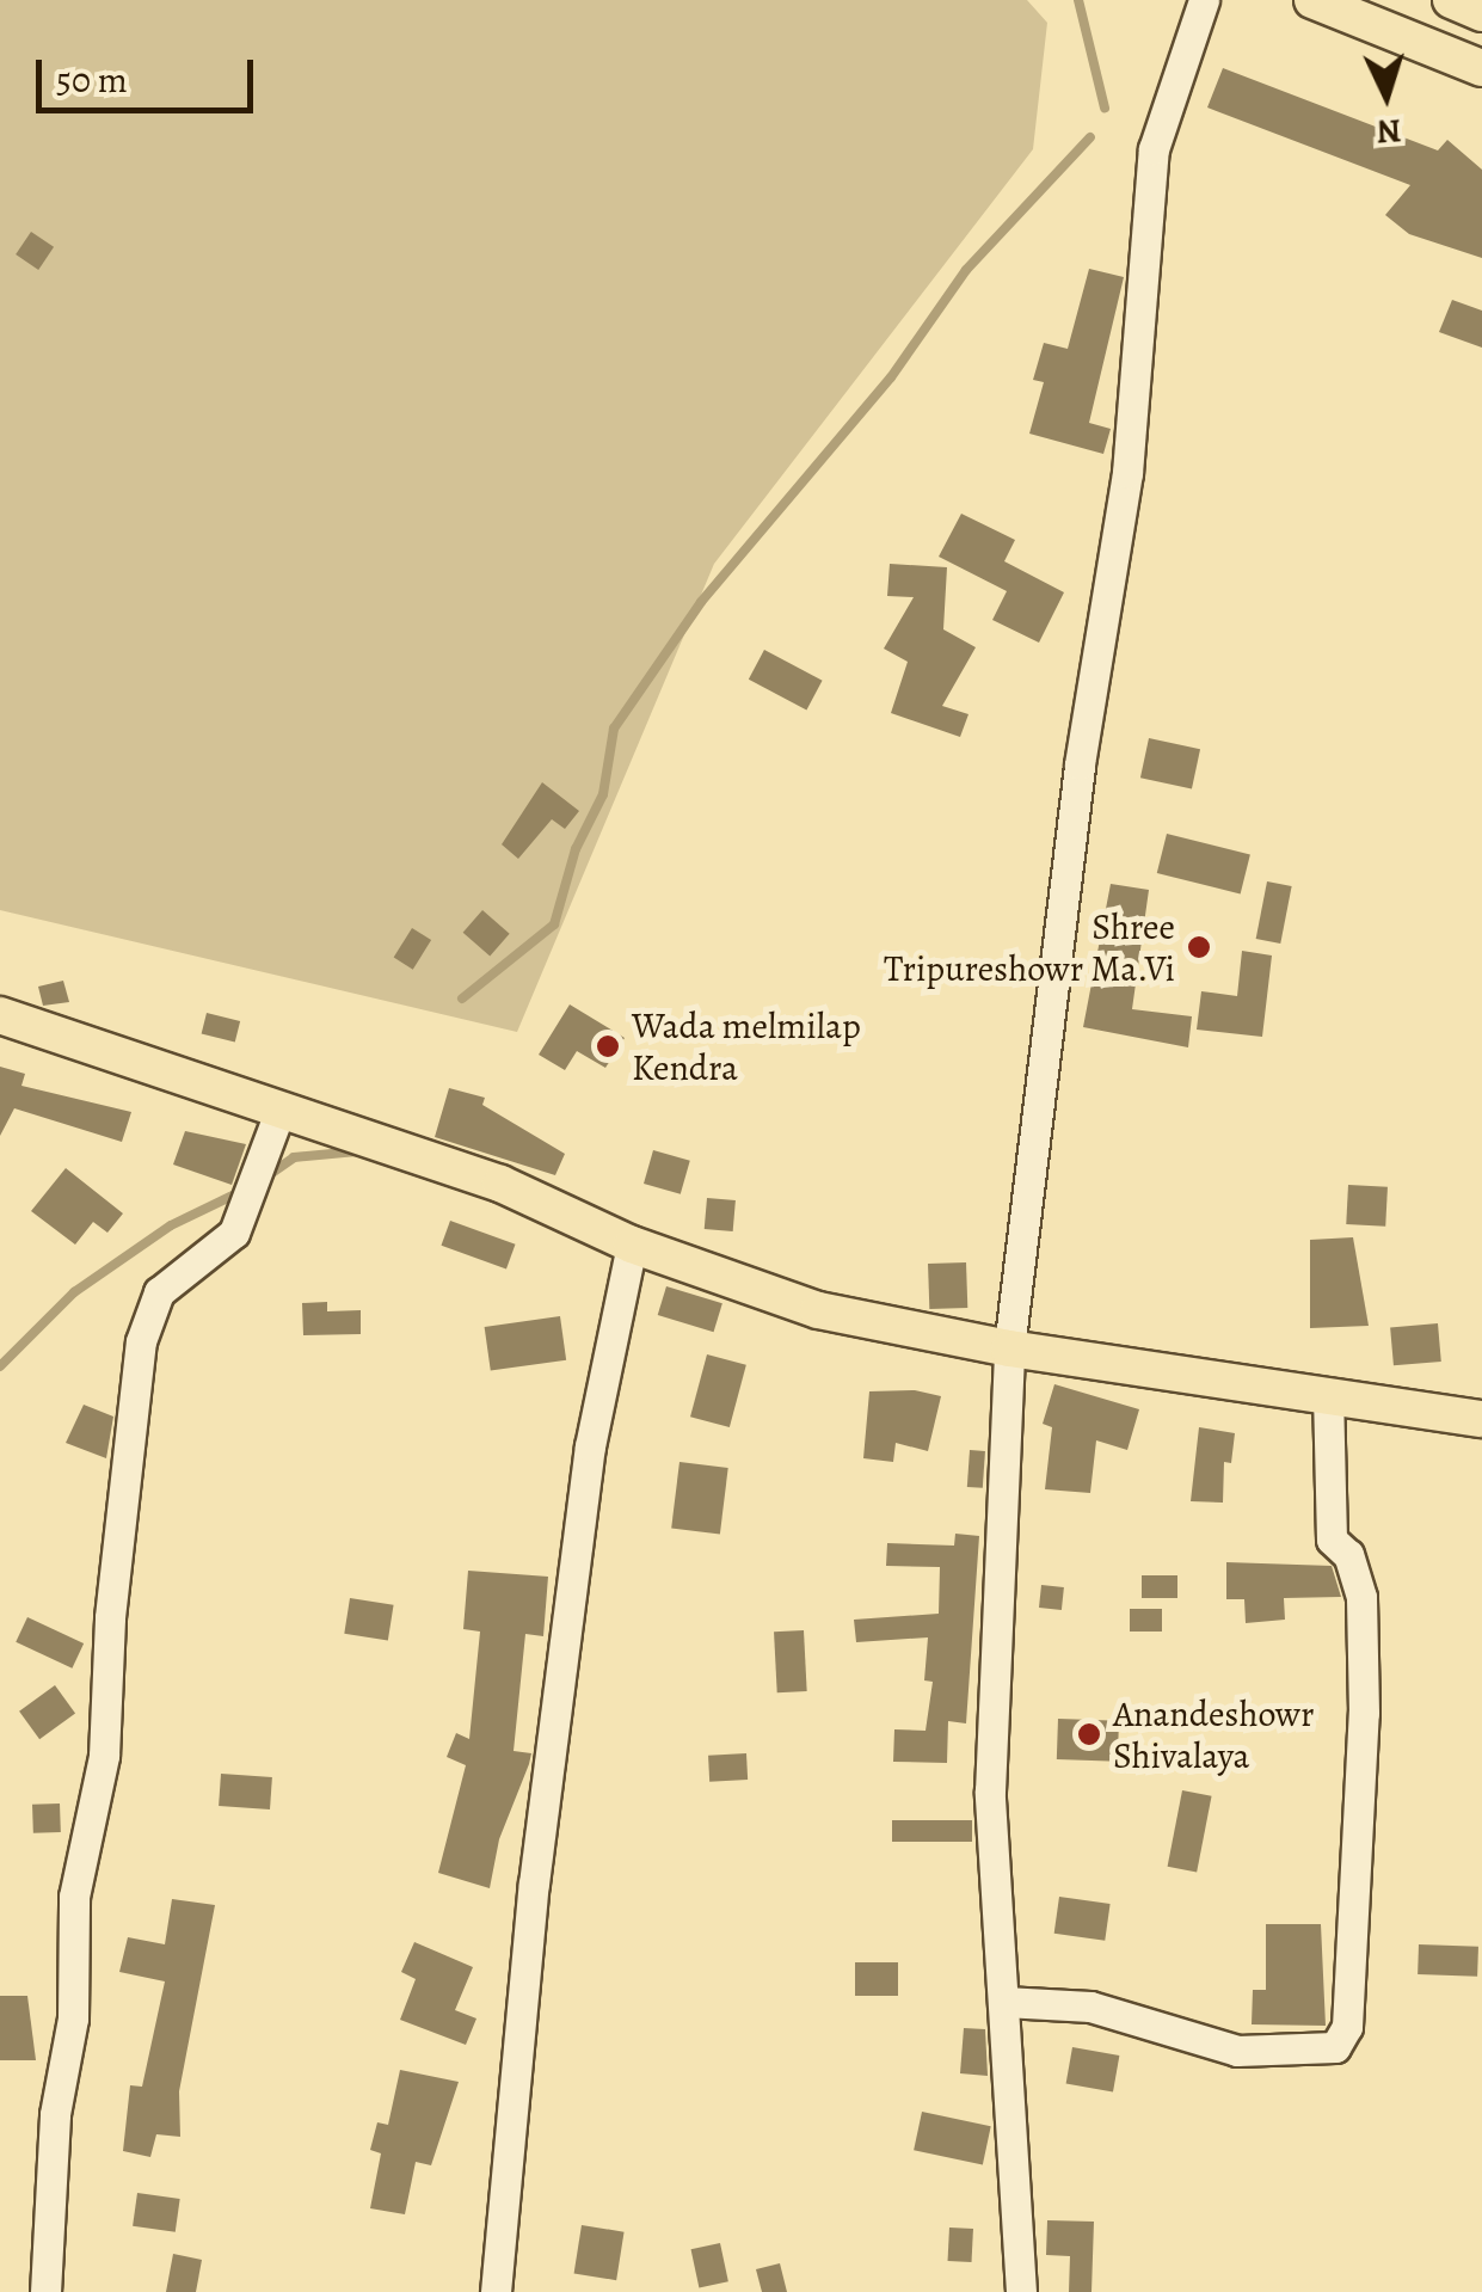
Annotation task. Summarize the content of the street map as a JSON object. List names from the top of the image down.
{
  "places": ["Shree Tripureshowr Ma.Vi", "Wada melmilap Kendra", "Anandeshowr Shivalaya"],
  "scale_bar": "50 m",
  "north": "bottom"
}
